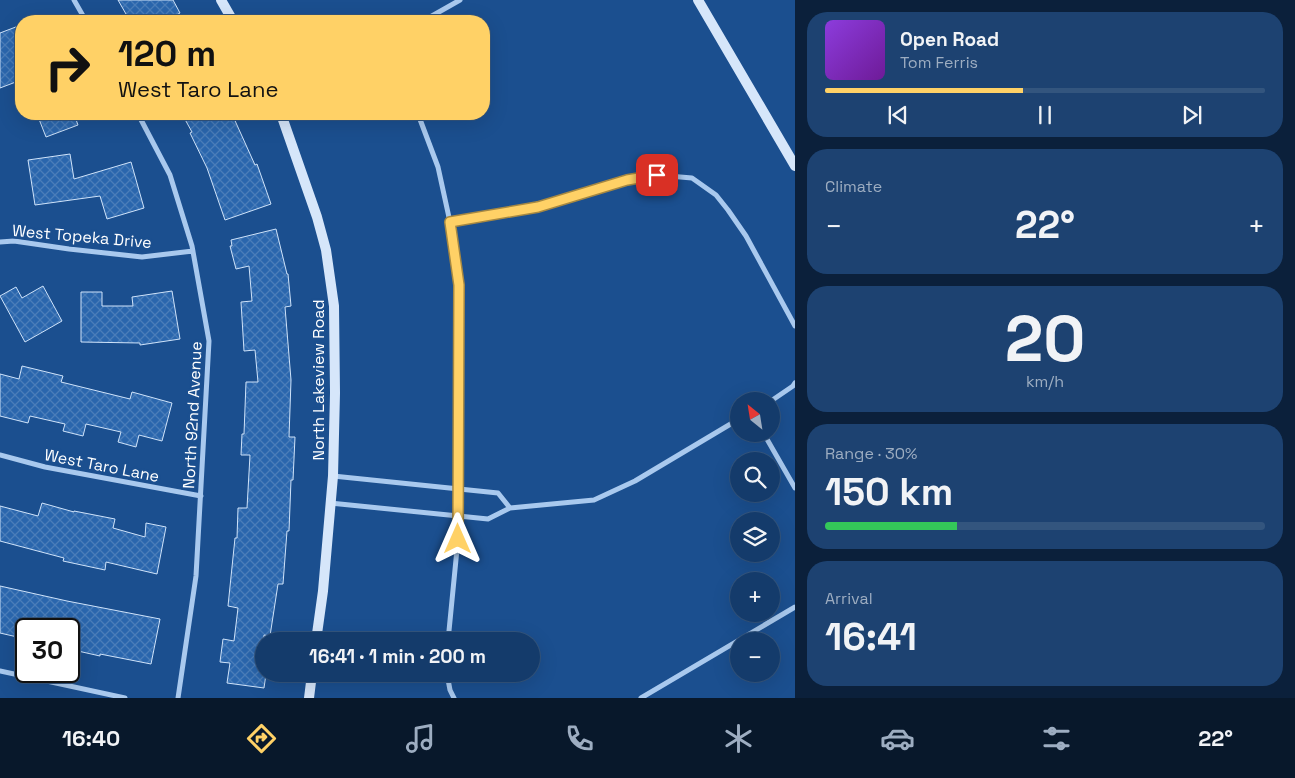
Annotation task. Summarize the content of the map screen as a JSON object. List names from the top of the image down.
{
  "streets": {
    "street": [
      "West Topeka Drive",
      "North Lakeview Road",
      "North 92nd Avenue",
      "West Taro Lane"
    ]
  },
  "crossings": [
    ["West Topeka Drive", "North 92nd Avenue"],
    ["North 92nd Avenue", "West Taro Lane"]
  ],
  "north": "top left",
  "page": {
    "turn": ["120 m", "West Taro Lane"],
    "song": ["Open Road", "Tom Ferris"],
    "tile": [
      "Climate",
      ["20", "km/h"],
      ["Range · 30%", "150 km"],
      ["Arrival", "16:41"]
    ],
    "heat": ["−", "22°", "+"],
    "map_buttons": ["+", "−"],
    "limit": "30",
    "trip": "16:41 · 1 min · 200 m",
    "tabs": ["16:40", "22°"]
  }
}
